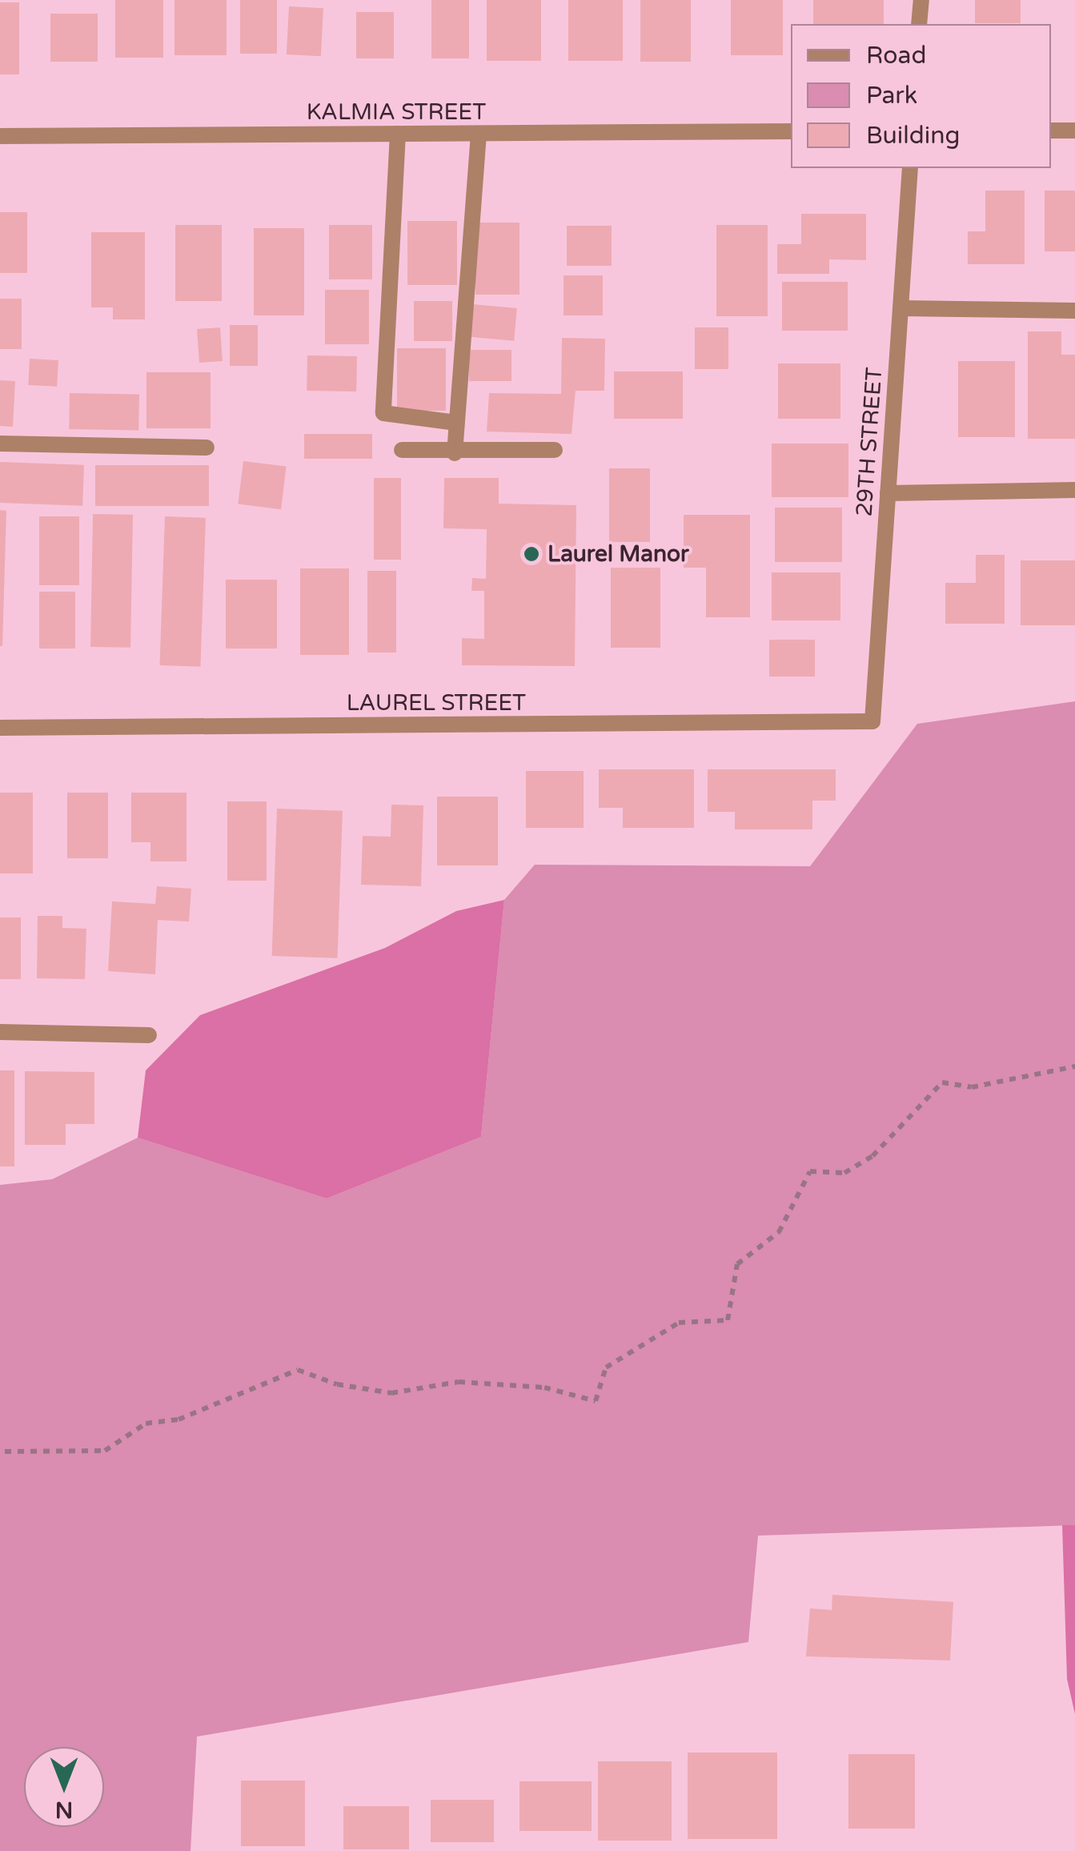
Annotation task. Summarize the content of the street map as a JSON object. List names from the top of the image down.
{
  "streets": {
    "street": ["KALMIA STREET", "29TH STREET", "LAUREL STREET"]
  },
  "crossings": [
    ["29TH STREET", "LAUREL STREET"]
  ],
  "places": ["Laurel Manor"],
  "legend": ["Road", "Park", "Building"],
  "north": "bottom"
}
